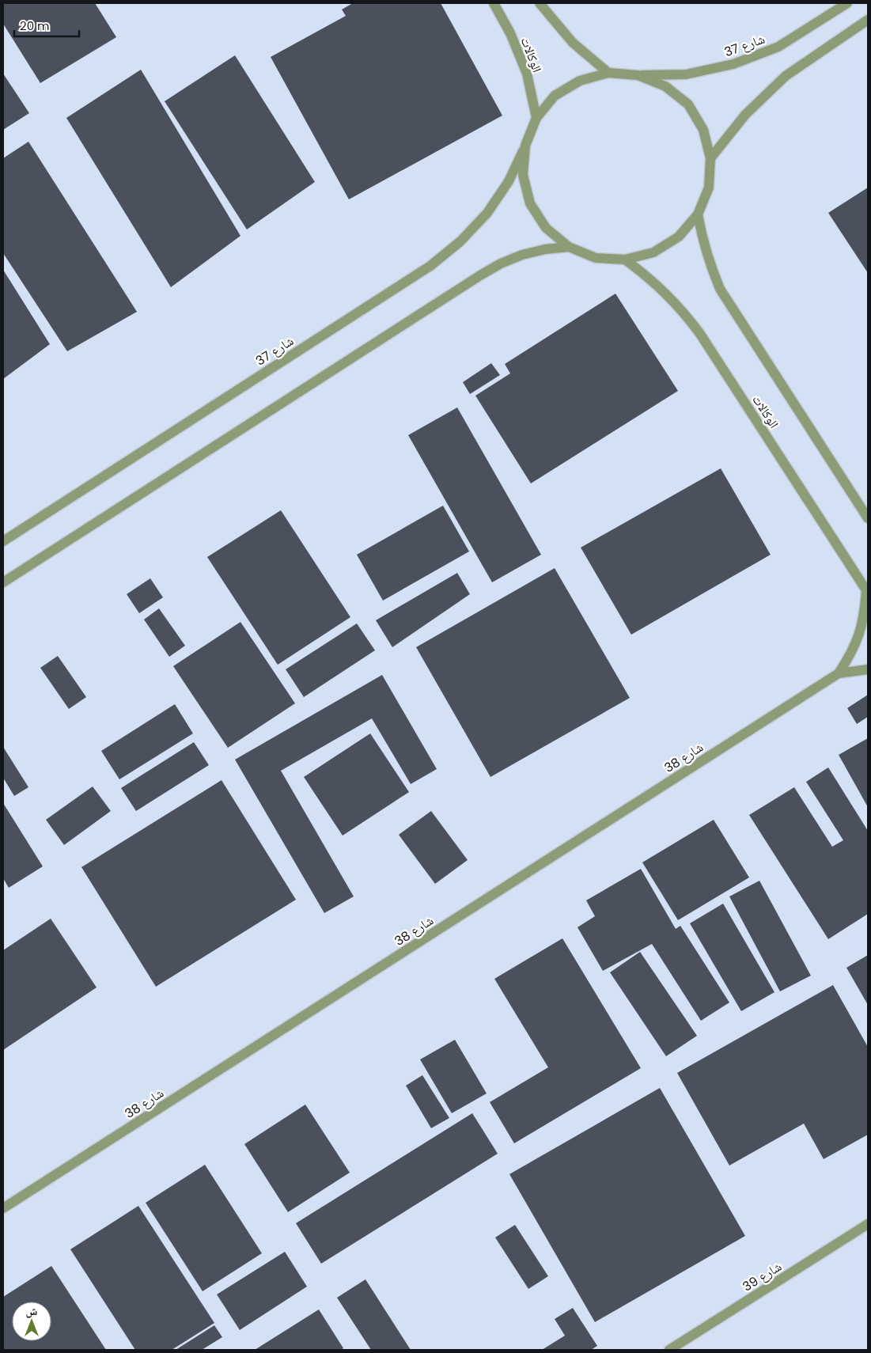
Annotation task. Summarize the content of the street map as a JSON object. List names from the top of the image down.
{
  "streets": {
    "street": [
      "شارع 37",
      "الوكالات",
      "شارع 38",
      "شارع 39"
    ]
  },
  "crossings": [
    ["شارع 37", "الوكالات"],
    ["الوكالات", "شارع 38"]
  ],
  "scale_bar": "20 m",
  "north": "top"
}
